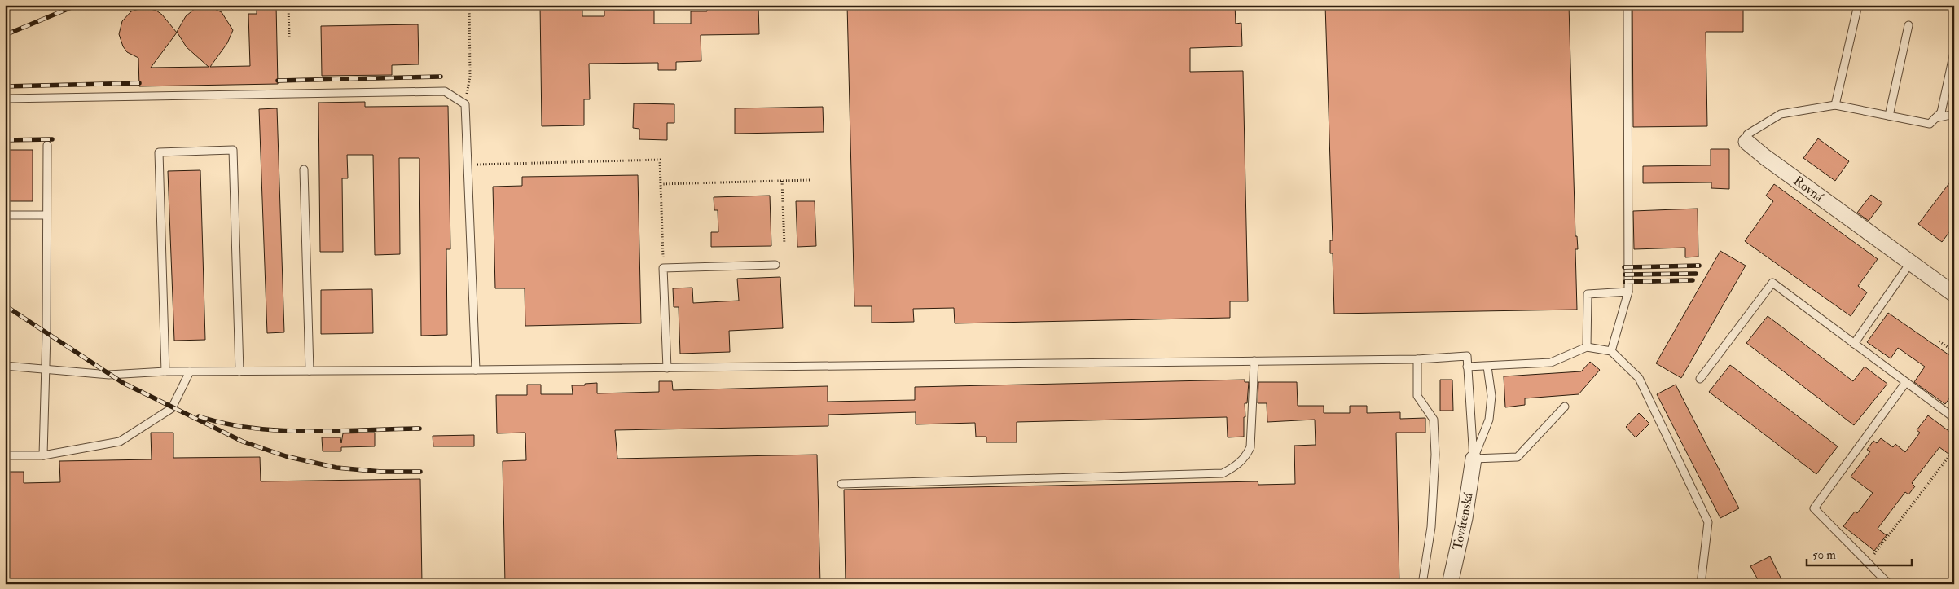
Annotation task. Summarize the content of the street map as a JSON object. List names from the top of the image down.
{
  "streets": {
    "street": ["Rovná", "Továrenská"]
  },
  "scale_bar": "50 m"
}
